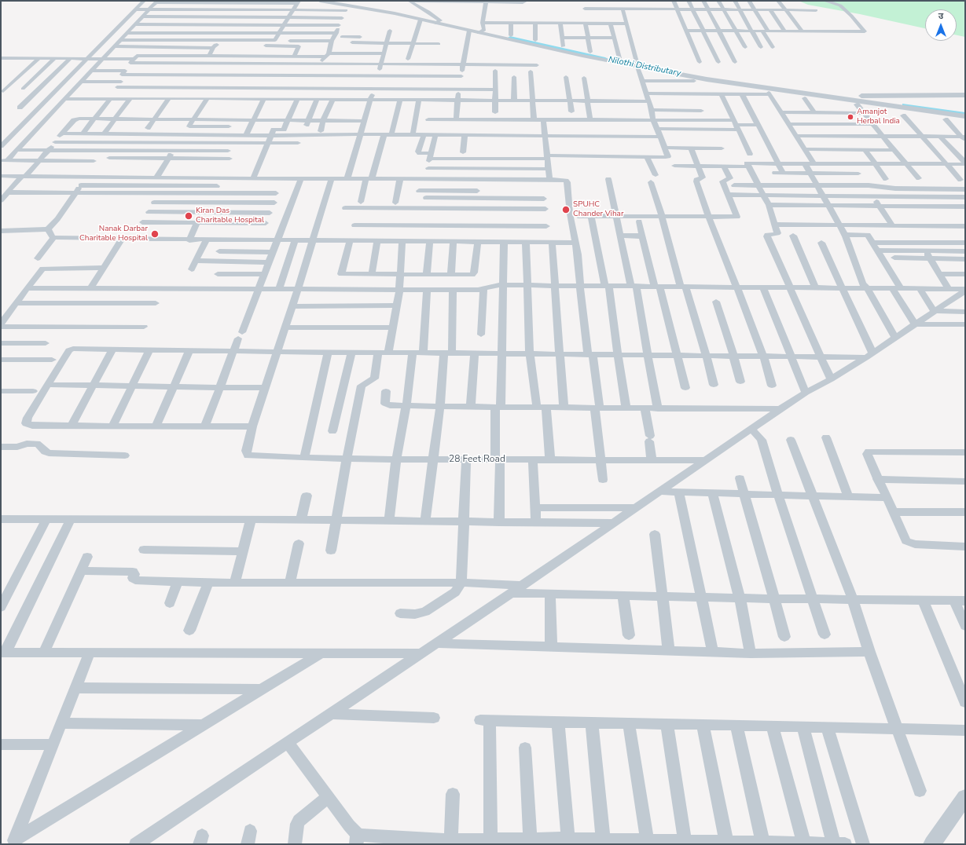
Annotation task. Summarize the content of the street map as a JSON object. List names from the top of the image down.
{
  "streets": {
    "street": ["28 Feet Road"]
  },
  "water": ["Nilothi Distributary"],
  "places": [
    "Amanjot Herbal India",
    "SPUHC Chander Vihar",
    "Kiran Das Charitable Hospital",
    "Nanak Darbar Charitable Hospital"
  ],
  "north": "top"
}
